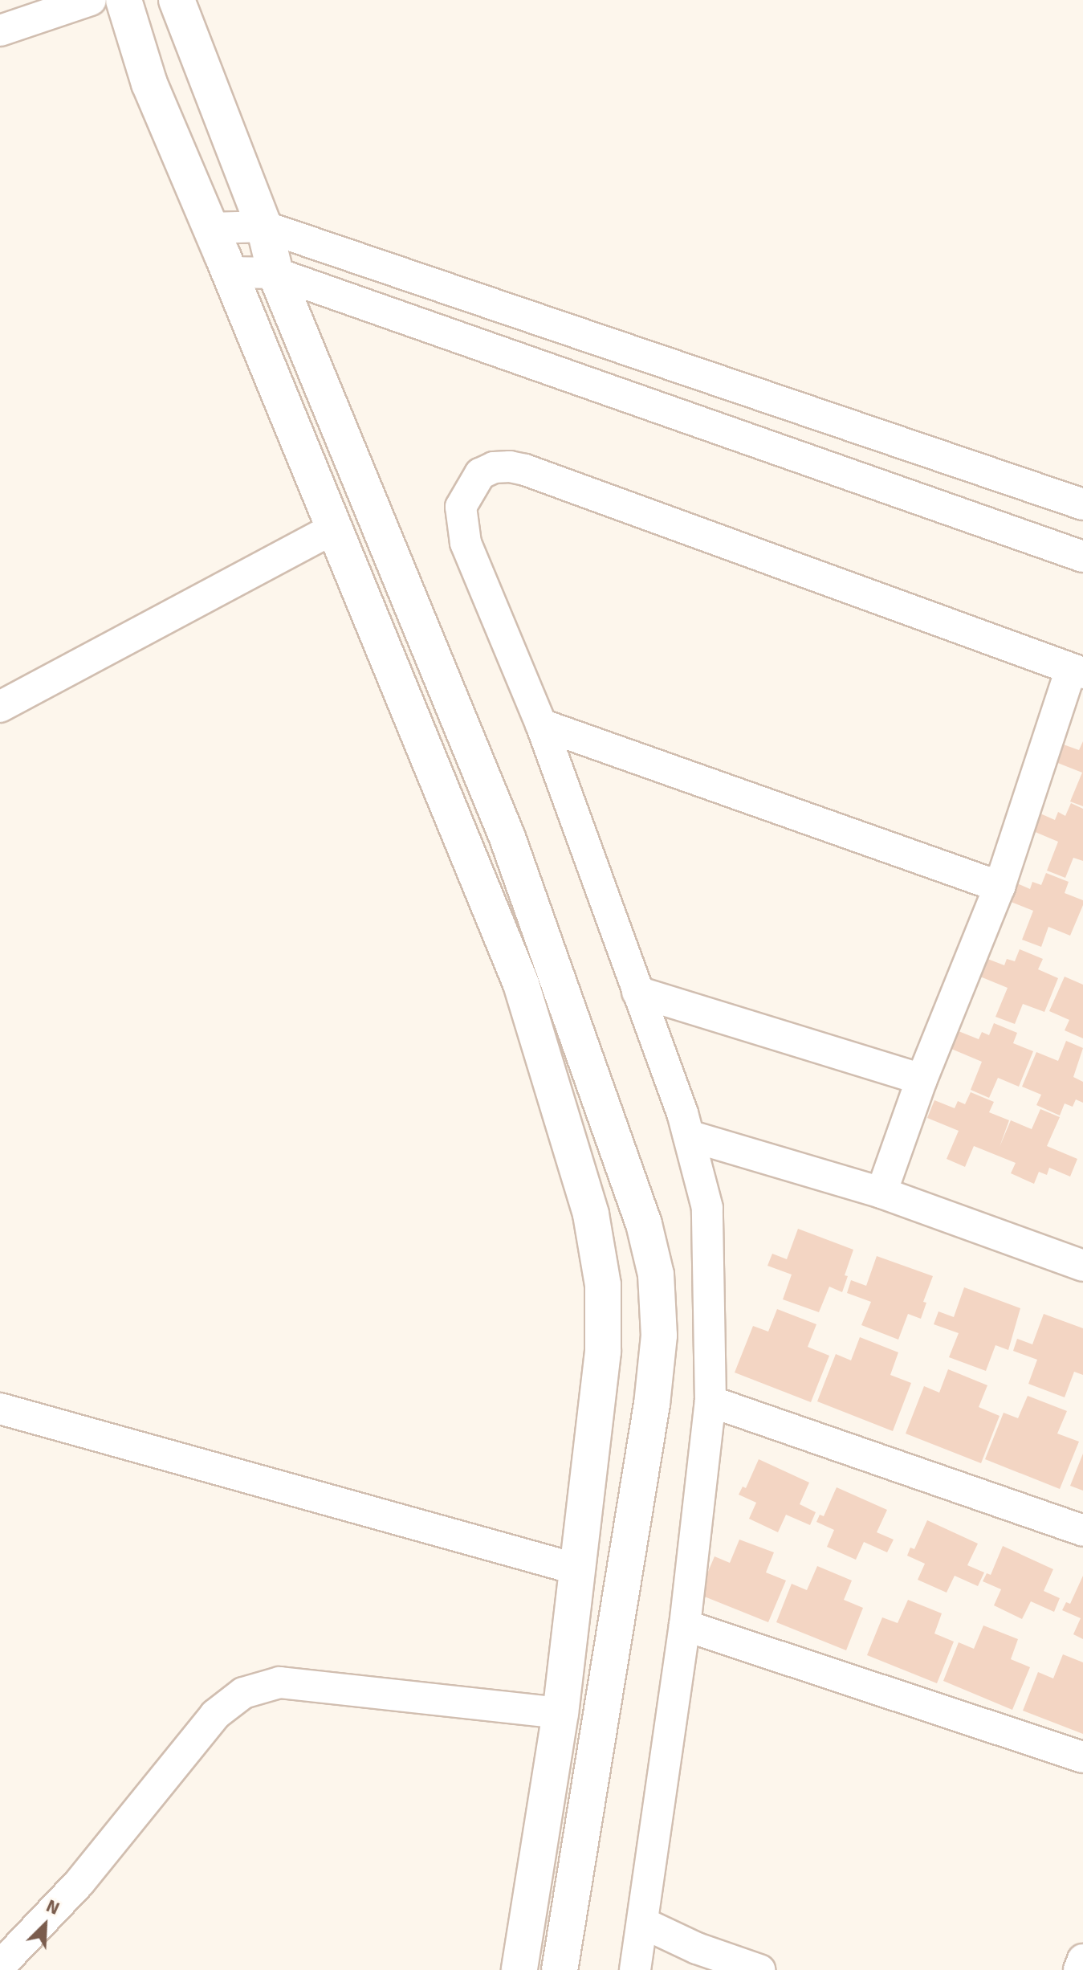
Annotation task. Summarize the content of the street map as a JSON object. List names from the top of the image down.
{
  "north": "top right"
}
